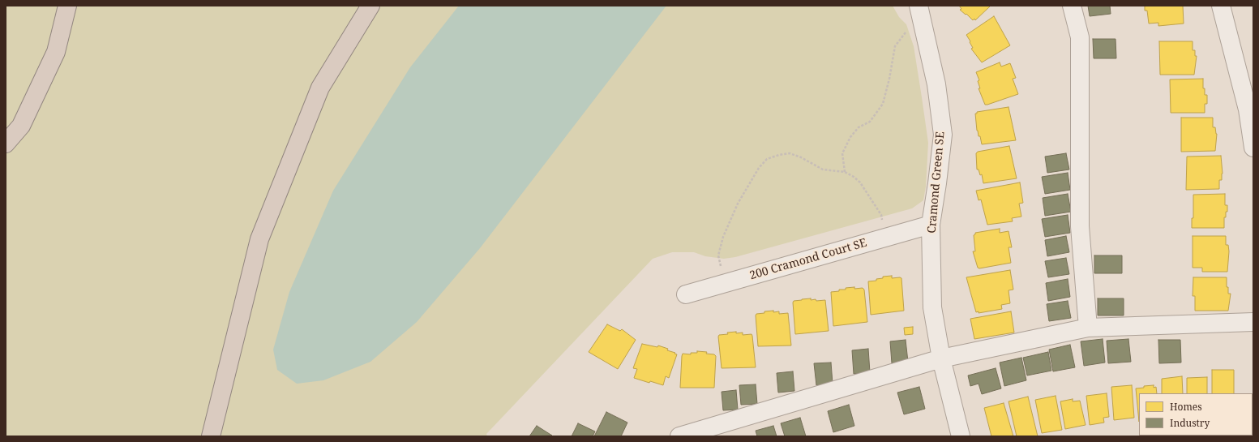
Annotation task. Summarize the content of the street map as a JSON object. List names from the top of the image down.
{
  "streets": {
    "street": ["Cramond Green SE", "200 Cramond Court SE"]
  },
  "crossings": [
    ["Cramond Green SE", "200 Cramond Court SE"]
  ],
  "legend": ["Homes", "Industry"]
}
